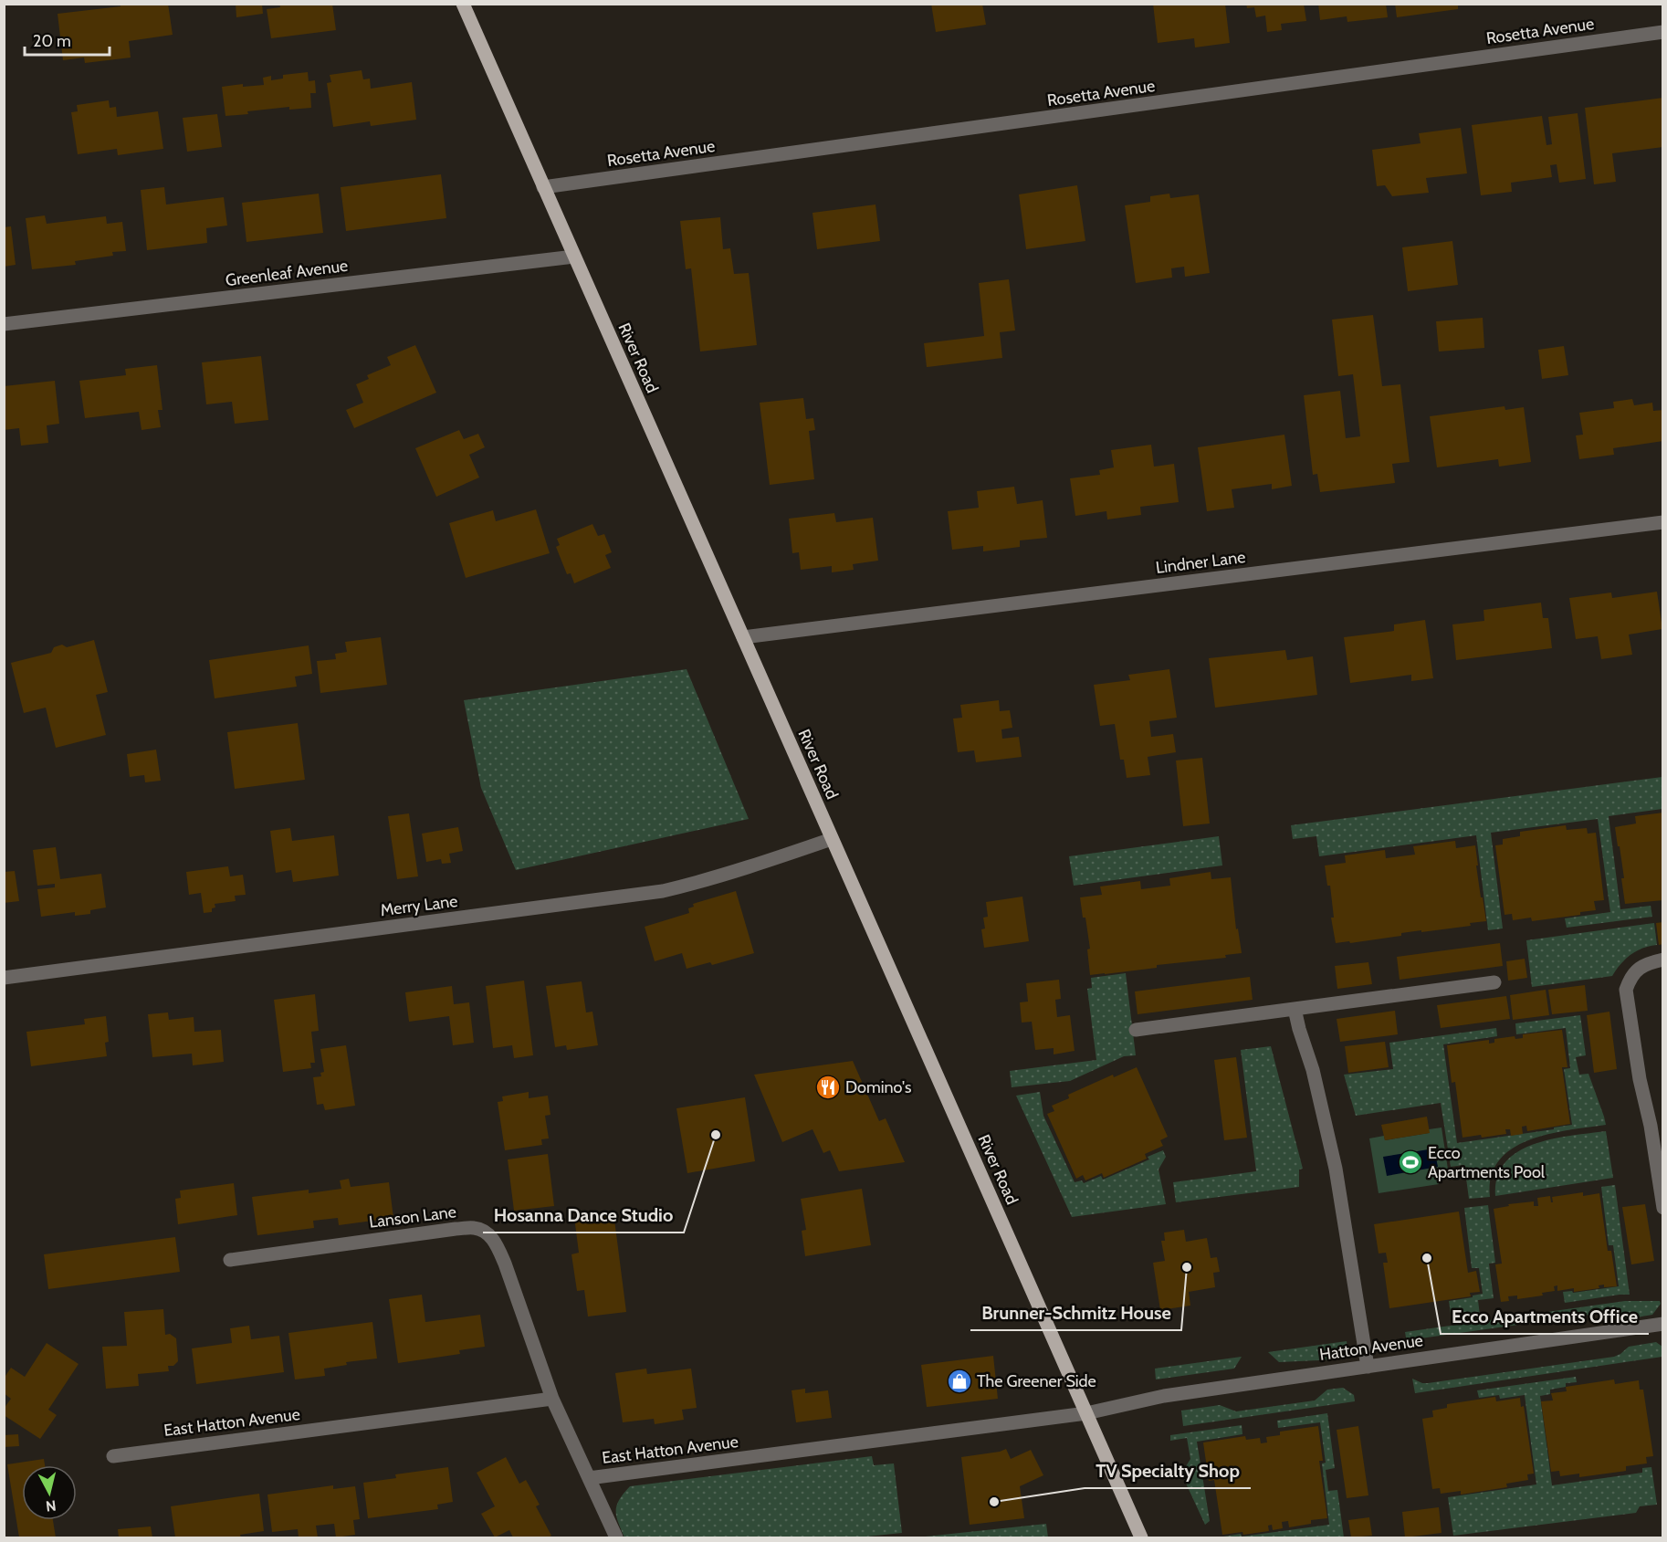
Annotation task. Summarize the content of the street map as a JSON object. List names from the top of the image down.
{
  "streets": {
    "main road": ["River Road"],
    "street": [
      "Rosetta Avenue",
      "Greenleaf Avenue",
      "Lindner Lane",
      "Merry Lane",
      "Lanson Lane",
      "Hatton Avenue",
      "East Hatton Avenue"
    ]
  },
  "crossings": [
    ["Rosetta Avenue", "River Road"],
    ["Greenleaf Avenue", "River Road"],
    ["River Road", "Lindner Lane"],
    ["River Road", "Merry Lane"],
    ["River Road", "Hatton Avenue"],
    ["River Road", "East Hatton Avenue"],
    ["Lanson Lane", "East Hatton Avenue"],
    ["Hatton Avenue", "East Hatton Avenue"]
  ],
  "places": {
    "restaurant": ["Domino's"],
    "other": [
      "Hosanna Dance Studio",
      "Ecco Apartments Office",
      "Brunner-Schmitz House",
      "TV Specialty Shop"
    ],
    "sports": ["Ecco Apartments Pool"],
    "shop": ["The Greener Side"]
  },
  "scale_bar": "20 m",
  "north": "bottom"
}
